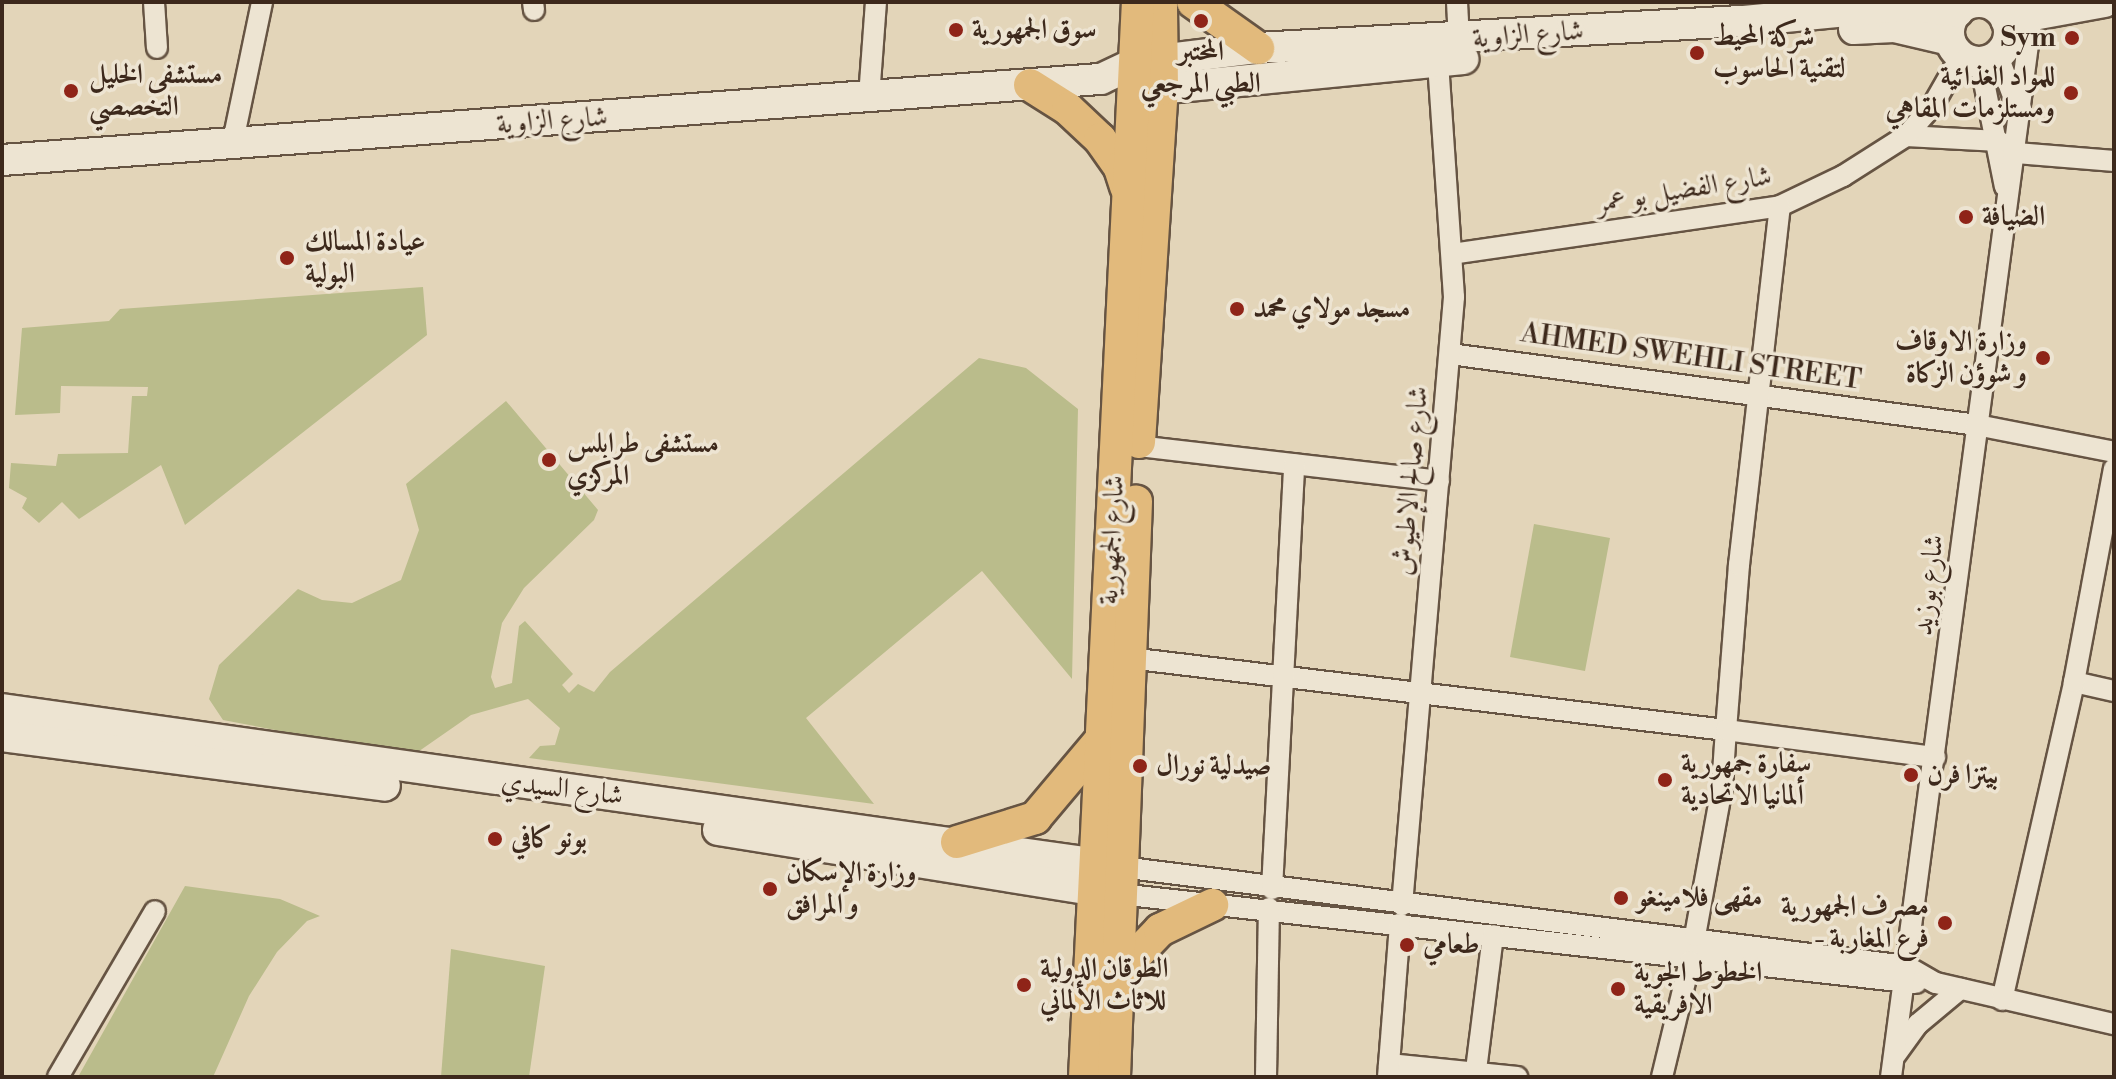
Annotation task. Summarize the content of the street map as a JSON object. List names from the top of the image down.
{
  "streets": {
    "main road": ["شارع الزاوية", "شارع الجمهورية", "شارع السيدي"],
    "street": [
      "شارع الفضيل بو عمر",
      "AHMED SWEHLI STREET",
      "شارع صالح الإطيوش",
      "شارع بوزيد"
    ]
  },
  "crossings": [
    ["شارع الزاوية", "شارع الفضيل بو عمر"],
    ["شارع الزاوية", "شارع صالح الإطيوش"],
    ["شارع الزاوية", "شارع الجمهورية"],
    ["شارع الفضيل بو عمر", "شارع صالح الإطيوش"],
    ["AHMED SWEHLI STREET", "شارع صالح الإطيوش"],
    ["AHMED SWEHLI STREET", "شارع بوزيد"],
    ["شارع الجمهورية", "شارع السيدي"]
  ],
  "places": [
    "المختبر الطبي المرجعي",
    "سوق الجمهورية",
    "Sym",
    "شركة المحيط لتقنية الحاسوب",
    "مستشفى الخليل التخصصي",
    "للمواد الغذائية ومستلزمات المقاهي",
    "الضيافة",
    "عيادة المسالك البولية",
    "مسجد مولاي محمد",
    "وزارة الاوقاف و شوؤن الزكاة",
    "مستشفى طرابلس المركزي",
    "صيدلية نورال",
    "بيتزا فرن",
    "سفارة جمهورية ألمانيا الاتحادية",
    "بونو كافي",
    "وزارة الإسكان و المرافق",
    "مقهى فلامينغو",
    "مصرف الجمهورية - فرع المغاربة",
    "طعامي",
    "الطوقان الدولية للاثاث الألماني",
    "الخطوط الجوية الافريقية"
  ]
}
